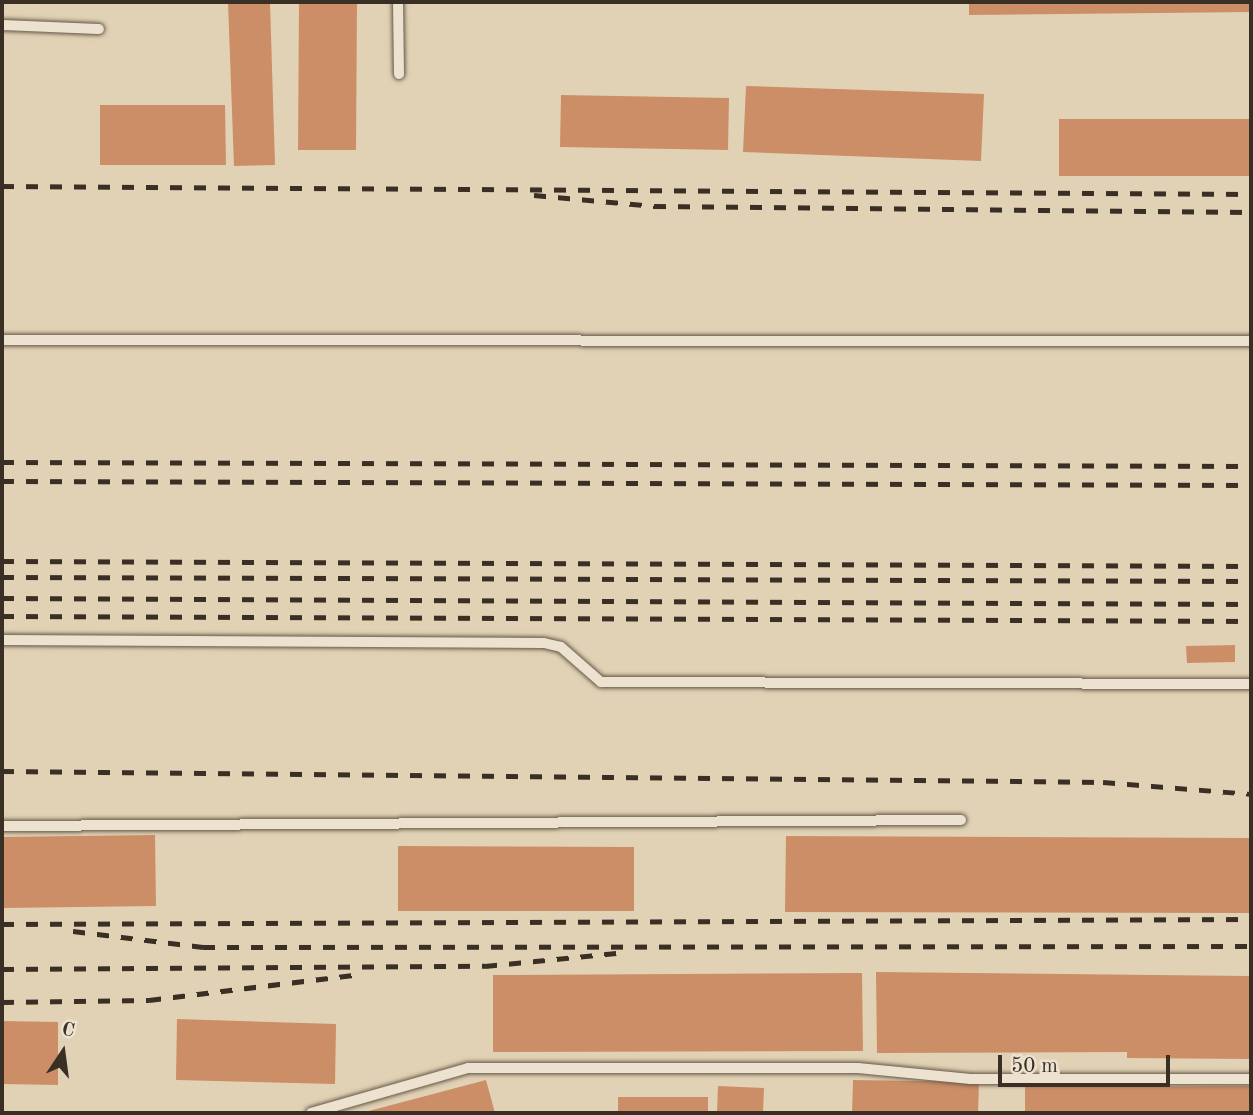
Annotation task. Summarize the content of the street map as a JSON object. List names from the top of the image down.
{
  "scale_bar": "50 m",
  "north": "top"
}
